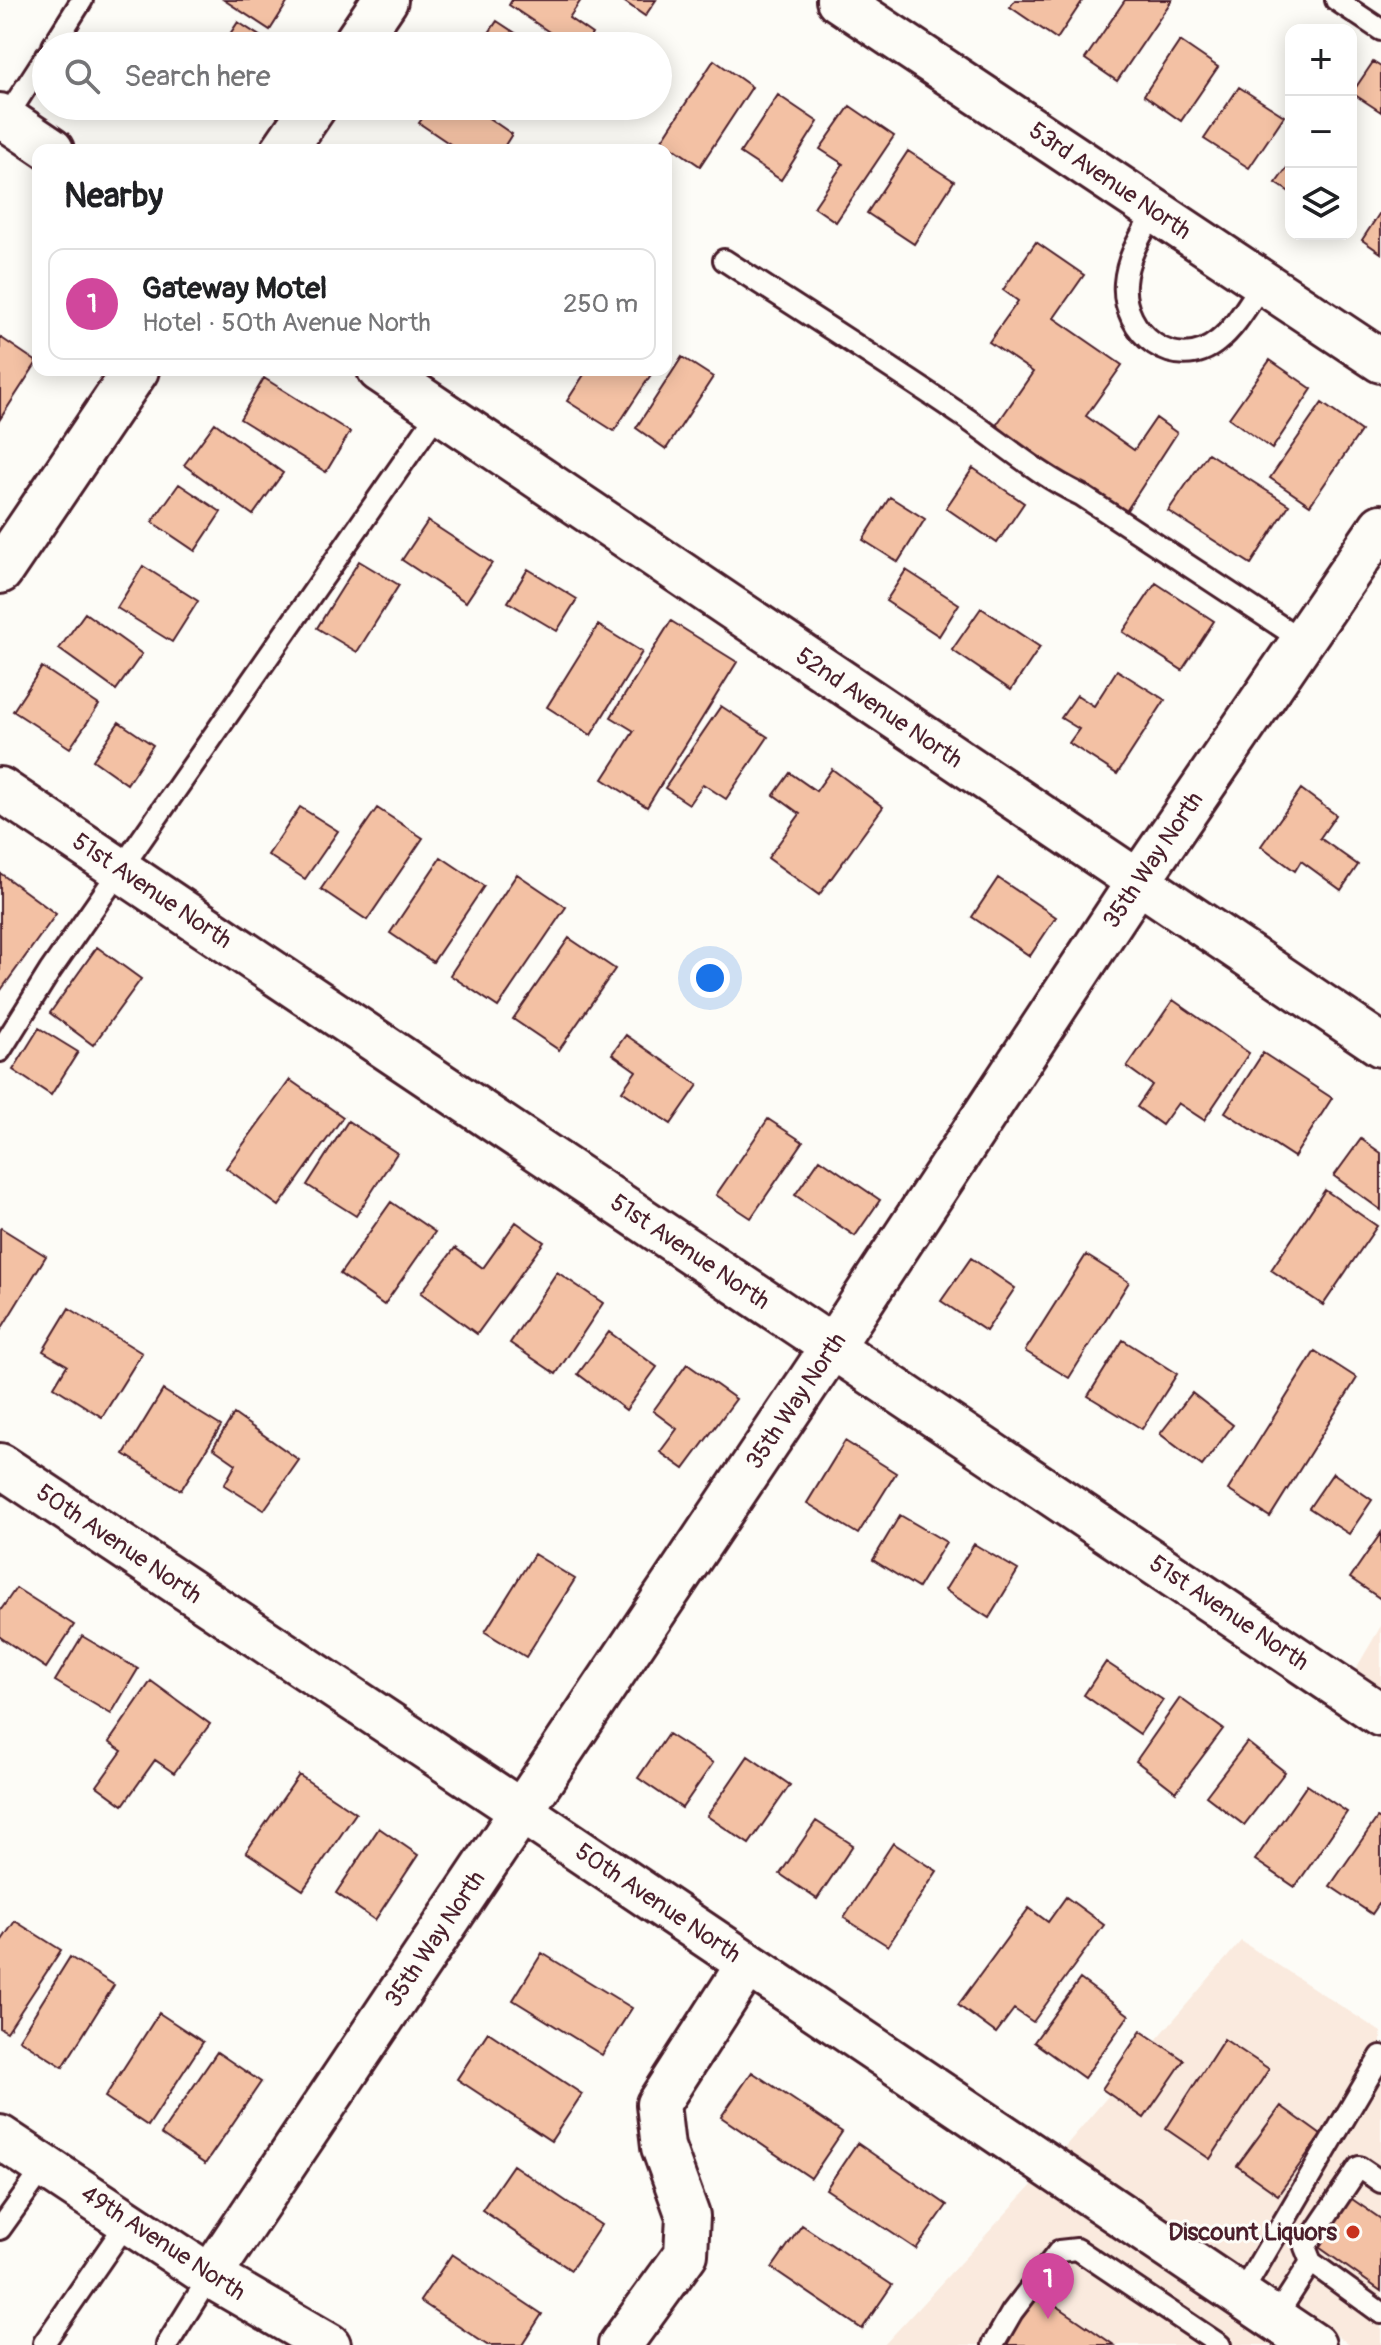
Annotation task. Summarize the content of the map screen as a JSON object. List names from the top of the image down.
{
  "streets": {
    "street": [
      "53rd Avenue North",
      "52nd Avenue North",
      "35th Way North",
      "51st Avenue North",
      "50th Avenue North",
      "49th Avenue North"
    ]
  },
  "crossings": [
    ["52nd Avenue North", "35th Way North"],
    ["35th Way North", "51st Avenue North"],
    ["35th Way North", "50th Avenue North"],
    ["35th Way North", "49th Avenue North"]
  ],
  "places": ["Discount Liquors"],
  "page": {
    "map_buttons": ["+", "−"],
    "search": "Search here",
    "heading": "Nearby",
    "list": [
      {
        "mark": "1",
        "name": "Gateway Motel",
        "note": "Hotel · 50th Avenue North",
        "value": "250 m"
      }
    ],
    "pins": "1"
  }
}
